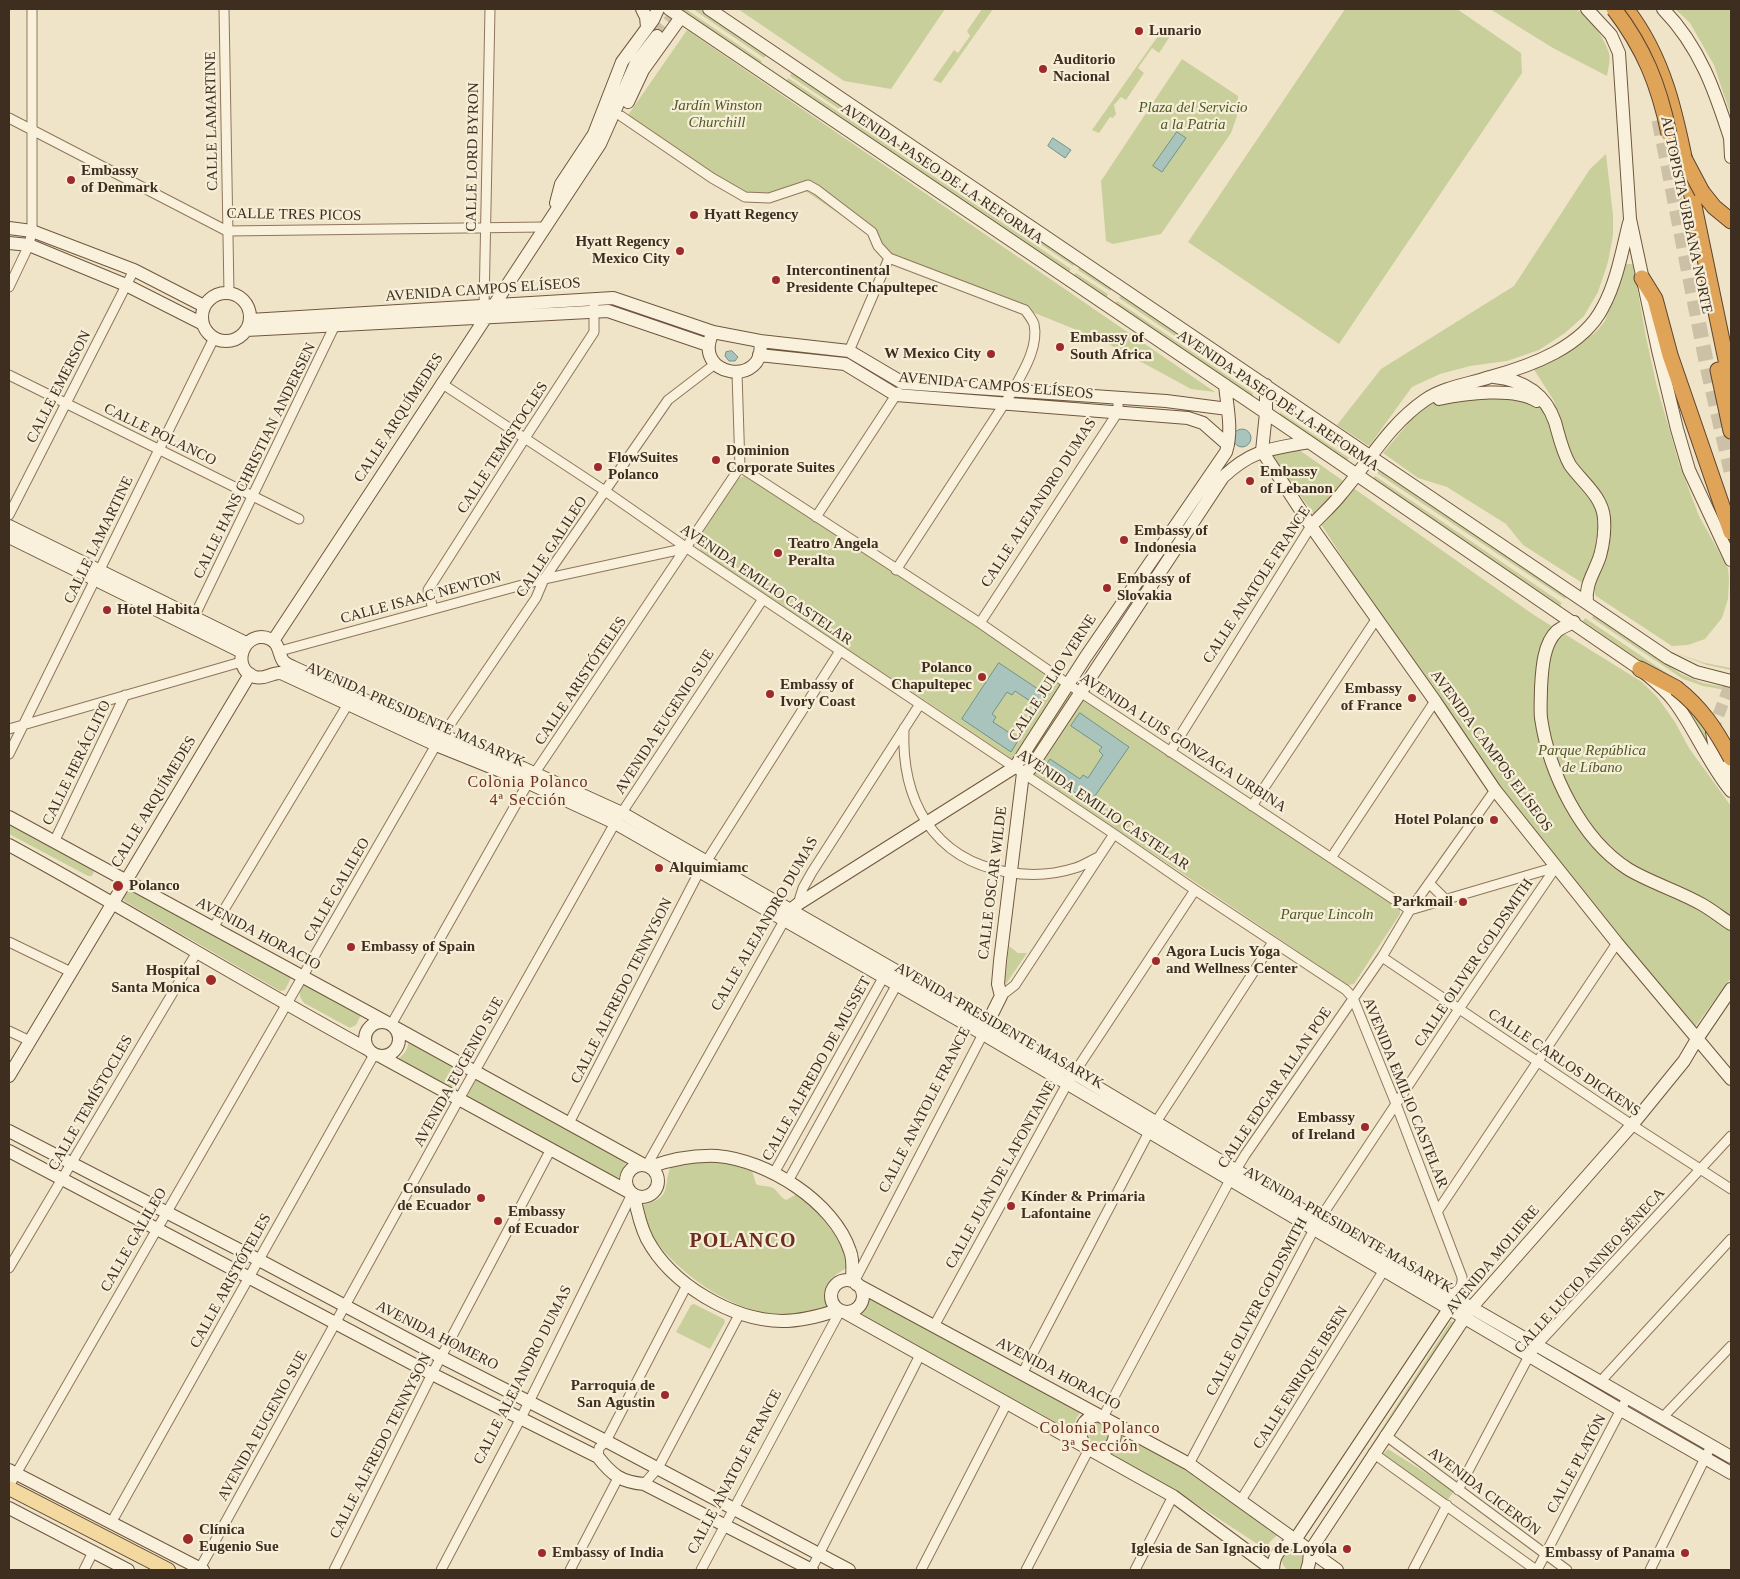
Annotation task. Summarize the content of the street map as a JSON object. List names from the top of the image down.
{
  "streets": {
    "highway": ["AUTOPISTA URBANA NORTE"],
    "street": [
      "CALLE LAMARTINE",
      "CALLE LORD BYRON",
      "AVENIDA PASEO DE LA REFORMA",
      "CALLE TRES PICOS",
      "AVENIDA CAMPOS ELÍSEOS",
      "CALLE EMERSON",
      "CALLE ARQUÍMEDES",
      "CALLE POLANCO",
      "CALLE TEMÍSTOCLES",
      "CALLE HANS CHRISTIAN ANDERSEN",
      "CALLE ALEJANDRO DUMAS",
      "CALLE GALILEO",
      "AVENIDA EMILIO CASTELAR",
      "CALLE ANATOLE FRANCE",
      "CALLE ISAAC NEWTON",
      "CALLE JULIO VERNE",
      "CALLE ARISTÓTELES",
      "AVENIDA PRESIDENTE MASARYK",
      "AVENIDA EUGENIO SUE",
      "AVENIDA LUIS GONZAGA URBINA",
      "CALLE HERÁCLITO",
      "CALLE OSCAR WILDE",
      "AVENIDA HORACIO",
      "CALLE OLIVER GOLDSMITH",
      "CALLE ALFREDO TENNYSON",
      "CALLE CARLOS DICKENS",
      "CALLE ALFREDO DE MUSSET",
      "CALLE EDGAR ALLAN POE",
      "CALLE JUAN DE LAFONTAINE",
      "AVENIDA MOLIERE",
      "CALLE LUCIO ANNEO SÉNECA",
      "AVENIDA HOMERO",
      "CALLE ENRIQUE IBSEN",
      "CALLE PLATÓN",
      "AVENIDA CICERÓN"
    ]
  },
  "crossings": [
    ["CALLE LAMARTINE", "CALLE TRES PICOS"],
    ["CALLE LAMARTINE", "AVENIDA CAMPOS ELÍSEOS"],
    ["CALLE LAMARTINE", "CALLE POLANCO"],
    ["CALLE LORD BYRON", "CALLE TRES PICOS"],
    ["CALLE LORD BYRON", "AVENIDA CAMPOS ELÍSEOS"],
    ["CALLE LORD BYRON", "CALLE ARQUÍMEDES"],
    ["AVENIDA PASEO DE LA REFORMA", "CALLE ARQUÍMEDES"],
    ["AVENIDA PASEO DE LA REFORMA", "CALLE ANATOLE FRANCE"],
    ["AVENIDA PASEO DE LA REFORMA", "CALLE JULIO VERNE"],
    ["CALLE TRES PICOS", "CALLE ARQUÍMEDES"],
    ["AVENIDA CAMPOS ELÍSEOS", "CALLE ARQUÍMEDES"],
    ["AVENIDA CAMPOS ELÍSEOS", "CALLE TEMÍSTOCLES"],
    ["AVENIDA CAMPOS ELÍSEOS", "CALLE HANS CHRISTIAN ANDERSEN"],
    ["AVENIDA CAMPOS ELÍSEOS", "CALLE ALEJANDRO DUMAS"],
    ["AVENIDA CAMPOS ELÍSEOS", "CALLE GALILEO"],
    ["AVENIDA CAMPOS ELÍSEOS", "CALLE ANATOLE FRANCE"],
    ["AVENIDA CAMPOS ELÍSEOS", "CALLE JULIO VERNE"],
    ["AVENIDA CAMPOS ELÍSEOS", "CALLE OLIVER GOLDSMITH"],
    ["AVENIDA CAMPOS ELÍSEOS", "CALLE EDGAR ALLAN POE"],
    ["AVENIDA CAMPOS ELÍSEOS", "AVENIDA MOLIERE"],
    ["CALLE EMERSON", "CALLE POLANCO"],
    ["CALLE ARQUÍMEDES", "AVENIDA EMILIO CASTELAR"],
    ["CALLE ARQUÍMEDES", "CALLE ISAAC NEWTON"],
    ["CALLE ARQUÍMEDES", "AVENIDA PRESIDENTE MASARYK"],
    ["CALLE ARQUÍMEDES", "AVENIDA HORACIO"],
    ["CALLE POLANCO", "CALLE HANS CHRISTIAN ANDERSEN"],
    ["CALLE TEMÍSTOCLES", "AVENIDA EMILIO CASTELAR"],
    ["CALLE TEMÍSTOCLES", "CALLE ISAAC NEWTON"],
    ["CALLE TEMÍSTOCLES", "AVENIDA HOMERO"],
    ["CALLE ALEJANDRO DUMAS", "AVENIDA EMILIO CASTELAR"],
    ["CALLE ALEJANDRO DUMAS", "CALLE JULIO VERNE"],
    ["CALLE ALEJANDRO DUMAS", "AVENIDA PRESIDENTE MASARYK"],
    ["CALLE ALEJANDRO DUMAS", "AVENIDA LUIS GONZAGA URBINA"],
    ["CALLE ALEJANDRO DUMAS", "AVENIDA HORACIO"],
    ["CALLE ALEJANDRO DUMAS", "AVENIDA HOMERO"],
    ["CALLE GALILEO", "AVENIDA EMILIO CASTELAR"],
    ["CALLE GALILEO", "CALLE ISAAC NEWTON"],
    ["CALLE GALILEO", "AVENIDA PRESIDENTE MASARYK"],
    ["CALLE GALILEO", "AVENIDA HORACIO"],
    ["CALLE GALILEO", "AVENIDA HOMERO"],
    ["AVENIDA EMILIO CASTELAR", "CALLE ANATOLE FRANCE"],
    ["AVENIDA EMILIO CASTELAR", "CALLE ISAAC NEWTON"],
    ["AVENIDA EMILIO CASTELAR", "CALLE JULIO VERNE"],
    ["AVENIDA EMILIO CASTELAR", "CALLE ARISTÓTELES"],
    ["AVENIDA EMILIO CASTELAR", "AVENIDA PRESIDENTE MASARYK"],
    ["AVENIDA EMILIO CASTELAR", "AVENIDA EUGENIO SUE"],
    ["AVENIDA EMILIO CASTELAR", "CALLE OSCAR WILDE"],
    ["AVENIDA EMILIO CASTELAR", "CALLE OLIVER GOLDSMITH"],
    ["AVENIDA EMILIO CASTELAR", "CALLE ALFREDO TENNYSON"],
    ["AVENIDA EMILIO CASTELAR", "CALLE EDGAR ALLAN POE"],
    ["AVENIDA EMILIO CASTELAR", "CALLE JUAN DE LAFONTAINE"],
    ["CALLE ANATOLE FRANCE", "AVENIDA PRESIDENTE MASARYK"],
    ["CALLE ANATOLE FRANCE", "AVENIDA LUIS GONZAGA URBINA"],
    ["CALLE ANATOLE FRANCE", "CALLE OSCAR WILDE"],
    ["CALLE ANATOLE FRANCE", "AVENIDA HORACIO"],
    ["CALLE ANATOLE FRANCE", "AVENIDA HOMERO"],
    ["CALLE ISAAC NEWTON", "CALLE ARISTÓTELES"],
    ["CALLE ISAAC NEWTON", "AVENIDA PRESIDENTE MASARYK"],
    ["CALLE JULIO VERNE", "AVENIDA PRESIDENTE MASARYK"],
    ["CALLE JULIO VERNE", "AVENIDA LUIS GONZAGA URBINA"],
    ["CALLE JULIO VERNE", "CALLE OSCAR WILDE"],
    ["CALLE ARISTÓTELES", "AVENIDA PRESIDENTE MASARYK"],
    ["CALLE ARISTÓTELES", "AVENIDA LUIS GONZAGA URBINA"],
    ["CALLE ARISTÓTELES", "AVENIDA HORACIO"],
    ["CALLE ARISTÓTELES", "AVENIDA HOMERO"],
    ["AVENIDA PRESIDENTE MASARYK", "AVENIDA EUGENIO SUE"],
    ["AVENIDA PRESIDENTE MASARYK", "CALLE OLIVER GOLDSMITH"],
    ["AVENIDA PRESIDENTE MASARYK", "CALLE ALFREDO TENNYSON"],
    ["AVENIDA PRESIDENTE MASARYK", "CALLE ALFREDO DE MUSSET"],
    ["AVENIDA PRESIDENTE MASARYK", "CALLE EDGAR ALLAN POE"],
    ["AVENIDA PRESIDENTE MASARYK", "CALLE JUAN DE LAFONTAINE"],
    ["AVENIDA PRESIDENTE MASARYK", "AVENIDA MOLIERE"],
    ["AVENIDA PRESIDENTE MASARYK", "CALLE LUCIO ANNEO SÉNECA"],
    ["AVENIDA PRESIDENTE MASARYK", "CALLE ENRIQUE IBSEN"],
    ["AVENIDA PRESIDENTE MASARYK", "CALLE PLATÓN"],
    ["AVENIDA EUGENIO SUE", "AVENIDA HORACIO"],
    ["AVENIDA EUGENIO SUE", "AVENIDA HOMERO"],
    ["AVENIDA LUIS GONZAGA URBINA", "CALLE EDGAR ALLAN POE"],
    ["CALLE HERÁCLITO", "AVENIDA HORACIO"],
    ["AVENIDA HORACIO", "CALLE OLIVER GOLDSMITH"],
    ["AVENIDA HORACIO", "CALLE ALFREDO TENNYSON"],
    ["AVENIDA HORACIO", "CALLE EDGAR ALLAN POE"],
    ["AVENIDA HORACIO", "CALLE JUAN DE LAFONTAINE"],
    ["AVENIDA HORACIO", "AVENIDA MOLIERE"],
    ["AVENIDA HORACIO", "CALLE ENRIQUE IBSEN"],
    ["CALLE OLIVER GOLDSMITH", "CALLE CARLOS DICKENS"],
    ["CALLE ALFREDO TENNYSON", "AVENIDA HOMERO"],
    ["CALLE CARLOS DICKENS", "CALLE EDGAR ALLAN POE"],
    ["CALLE CARLOS DICKENS", "AVENIDA MOLIERE"],
    ["CALLE CARLOS DICKENS", "CALLE LUCIO ANNEO SÉNECA"],
    ["AVENIDA MOLIERE", "AVENIDA CICERÓN"],
    ["CALLE LUCIO ANNEO SÉNECA", "AVENIDA CICERÓN"],
    ["CALLE PLATÓN", "AVENIDA CICERÓN"]
  ],
  "districts": ["Colonia Polanco 4ª Sección", "POLANCO", "Colonia Polanco 3ª Sección"],
  "parks": [
    "Jardín Winston Churchill",
    "Plaza del Servicio a la Patria",
    "Parque República de Líbano",
    "Parque Lincoln"
  ],
  "places": [
    "Lunario",
    "Auditorio Nacional",
    "Embassy of Denmark",
    "Hyatt Regency",
    "Hyatt Regency Mexico City",
    "Intercontinental Presidente Chapultepec",
    "Embassy of South Africa",
    "W Mexico City",
    "Dominion Corporate Suites",
    "FlowSuites Polanco",
    "Embassy of Lebanon",
    "Embassy of Indonesia",
    "Teatro Angela Peralta",
    "Embassy of Slovakia",
    "Hotel Habita",
    "Polanco Chapultepec",
    "Embassy of Ivory Coast",
    "Embassy of France",
    "Hotel Polanco",
    "Alquimiamc",
    "Polanco",
    "Parkmail",
    "Embassy of Spain",
    "Agora Lucis Yoga and Wellness Center",
    "Hospital Santa Monica",
    "Embassy of Ireland",
    "Consulado de Ecuador",
    "Kínder & Primaria Lafontaine",
    "Embassy of Ecuador",
    "Parroquia de San Agustin",
    "Clínica Eugenio Sue",
    "Iglesia de San Ignacio de Loyola",
    "Embassy of India",
    "Embassy of Panama"
  ]
}
